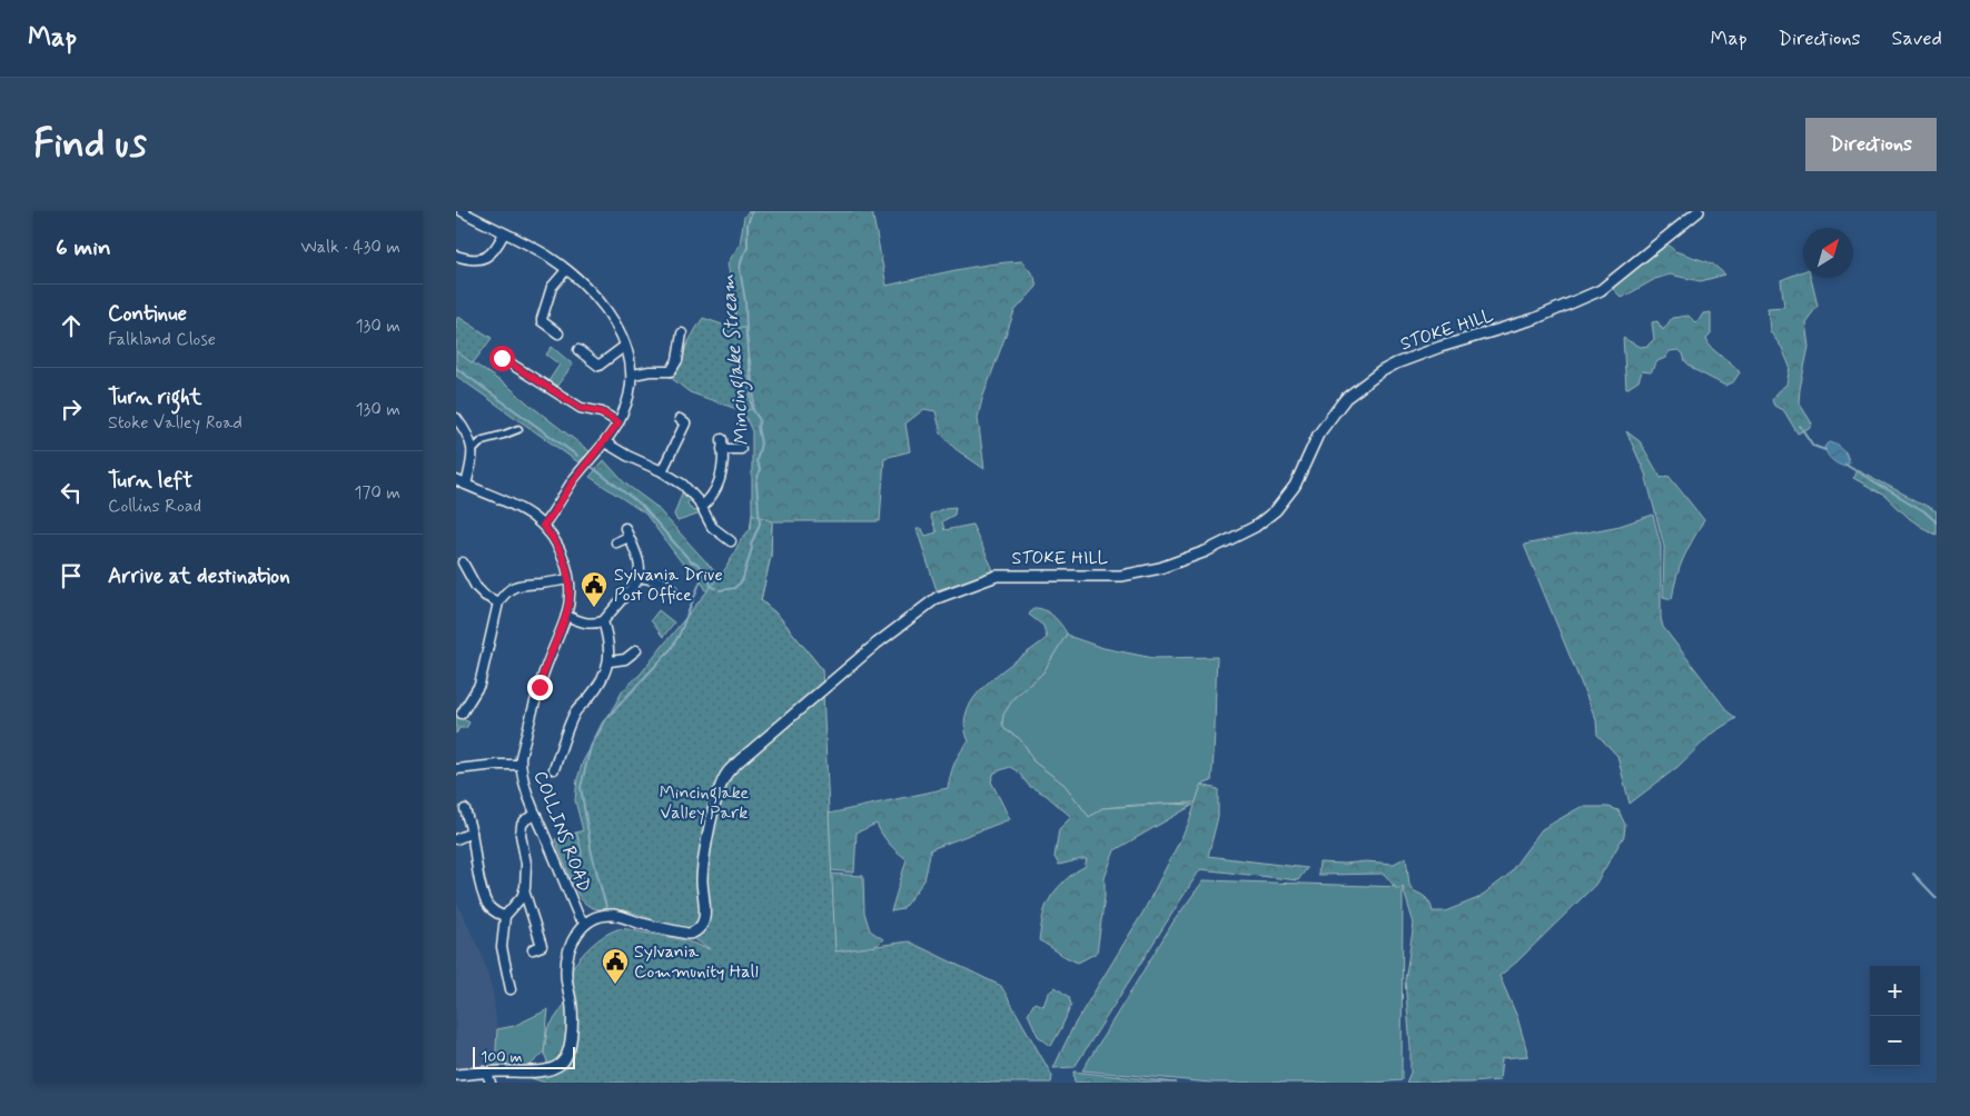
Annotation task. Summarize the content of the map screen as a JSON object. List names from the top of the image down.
{
  "streets": {
    "street": ["STOKE HILL", "COLLINS ROAD"]
  },
  "crossings": [
    ["STOKE HILL", "COLLINS ROAD"]
  ],
  "water": ["Mincinglake Stream"],
  "parks": ["Mincinglake Valley Park"],
  "places": {
    "public building": ["Sylvania Drive Post Office", "Sylvania Community Hall"]
  },
  "scale_bar": "100 m",
  "north": "top right",
  "page": {
    "header": "Map",
    "nav": ["Map", "Directions", "Saved"],
    "buttons": "Directions",
    "title": "Find us",
    "heading": ["6 min", "Walk · 430 m"],
    "list": [
      ["Continue", "Falkland Close", "130 m"],
      ["Turn right", "Stoke Valley Road", "130 m"],
      ["Turn left", "Collins Road", "170 m"],
      "Arrive at destination"
    ],
    "map_buttons": ["+", "−"],
    "scale": "100 m"
  }
}
